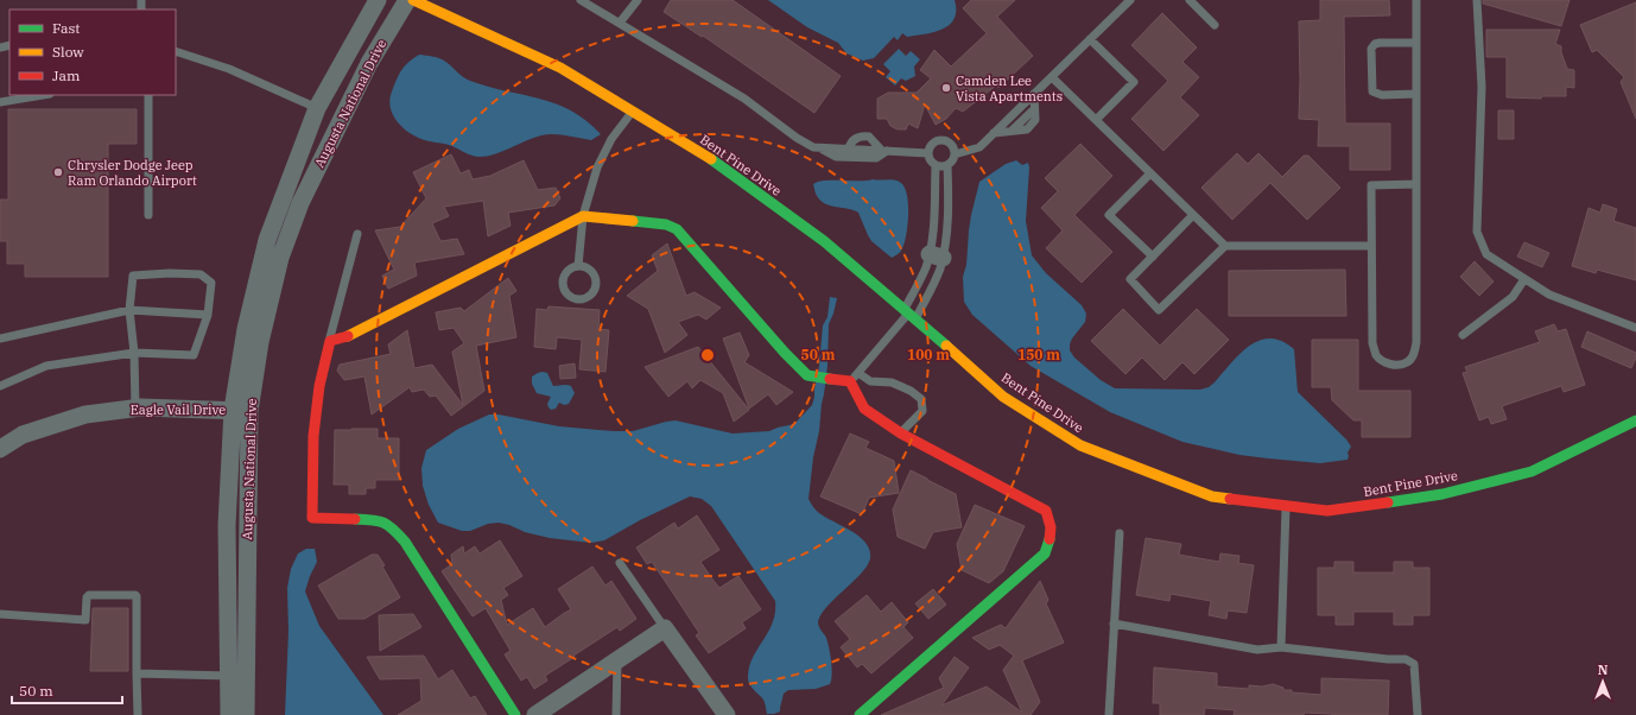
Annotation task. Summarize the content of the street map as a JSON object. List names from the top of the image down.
{
  "streets": {
    "street": ["Augusta National Drive", "Bent Pine Drive", "Eagle Vail Drive"]
  },
  "crossings": [
    ["Augusta National Drive", "Eagle Vail Drive"]
  ],
  "places": ["Camden Lee Vista Apartments", "Chrysler Dodge Jeep Ram Orlando Airport"],
  "legend": ["Fast", "Slow", "Jam"],
  "scale_bar": "50 m",
  "north": "top",
  "rings": ["50 m", "100 m", "150 m"]
}
